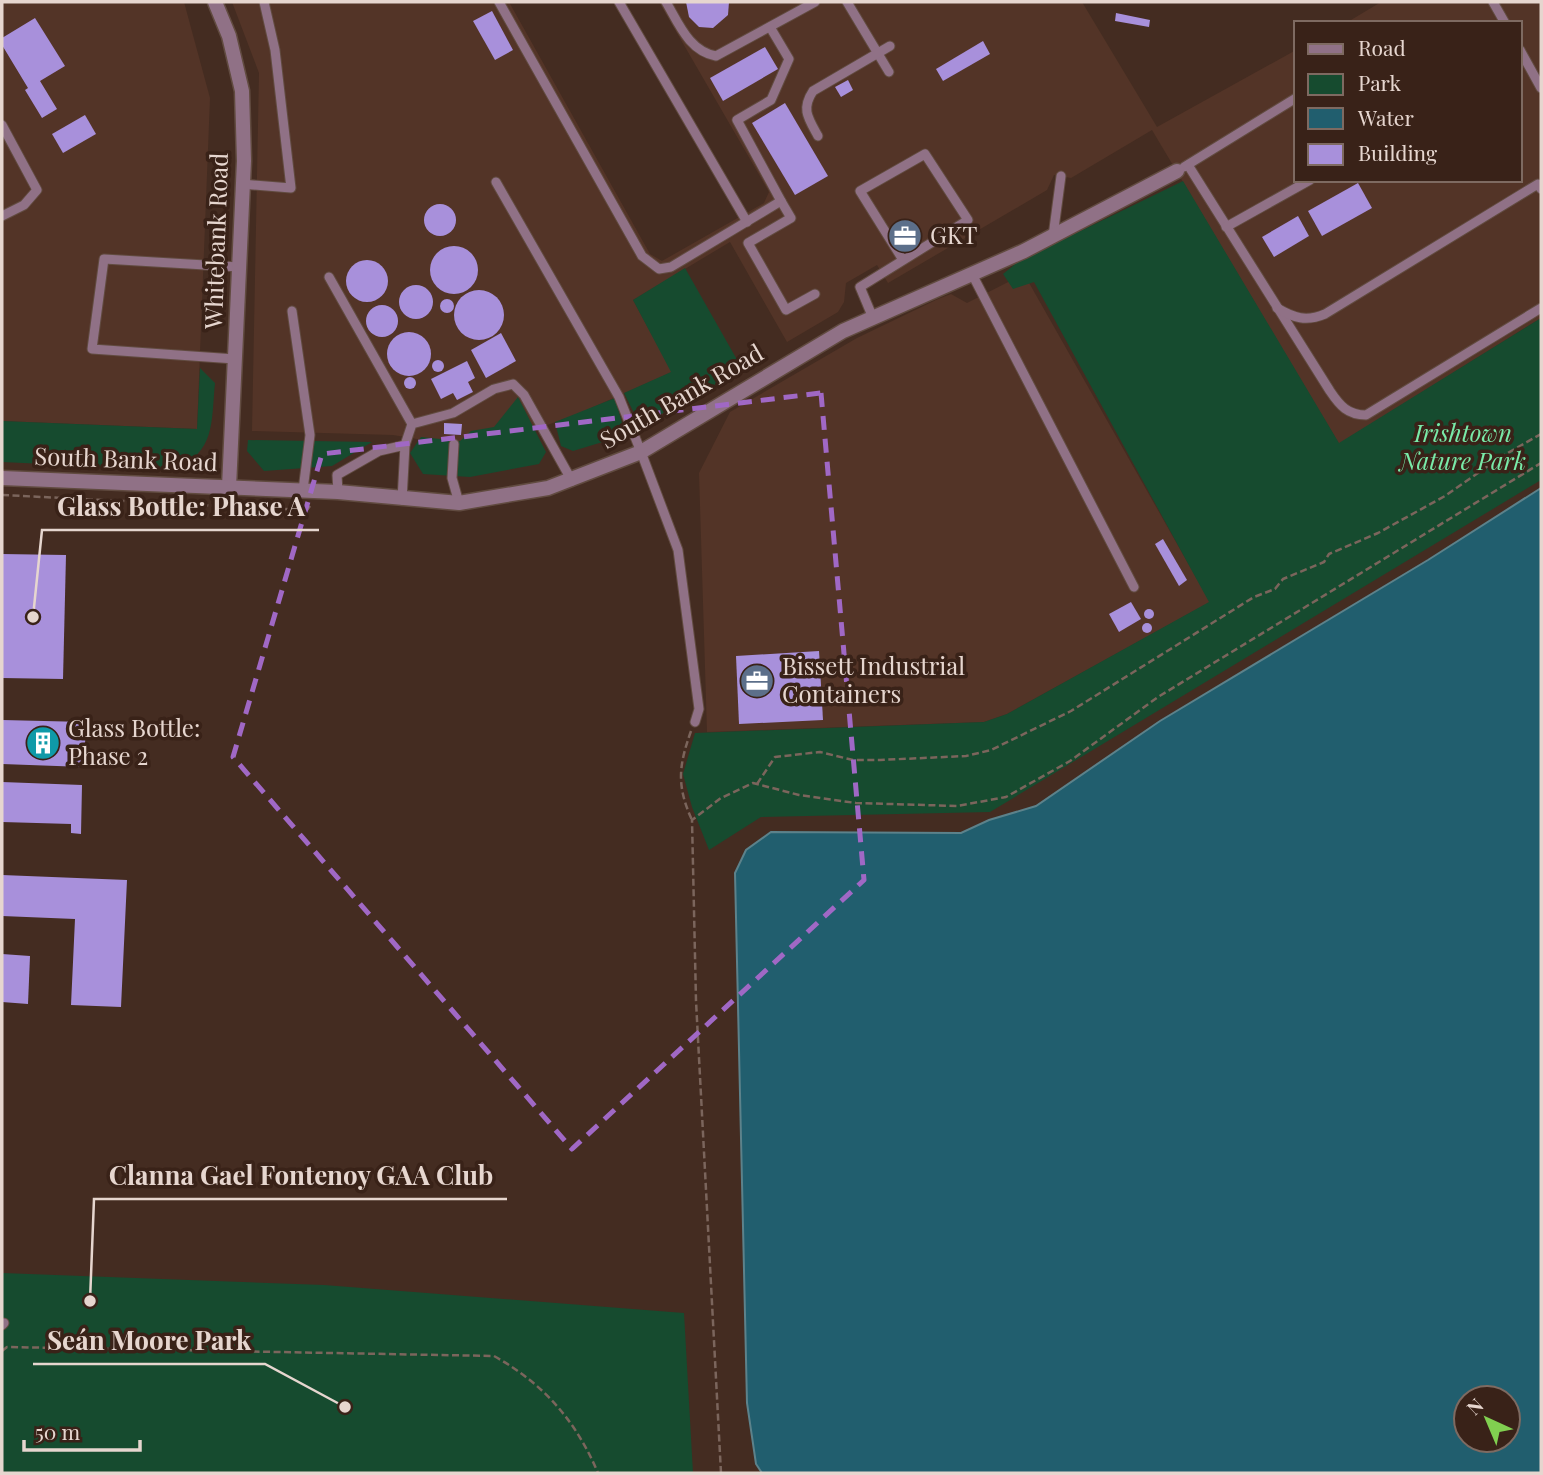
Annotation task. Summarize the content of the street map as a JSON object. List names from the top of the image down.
{
  "streets": {
    "street": ["Whitebank Road", "South Bank Road"]
  },
  "crossings": [
    ["Whitebank Road", "South Bank Road"]
  ],
  "parks": ["Irishtown Nature Park"],
  "places": {
    "office": ["GKT", "Bissett Industrial Containers"],
    "other": ["Glass Bottle: Phase A", "Clanna Gael Fontenoy GAA Club", "Seán Moore Park"],
    "building": ["Glass Bottle: Phase 2"]
  },
  "legend": [
    "Road",
    "Park",
    "Water",
    "Building"
  ],
  "scale_bar": "50 m",
  "north": "top left"
}
